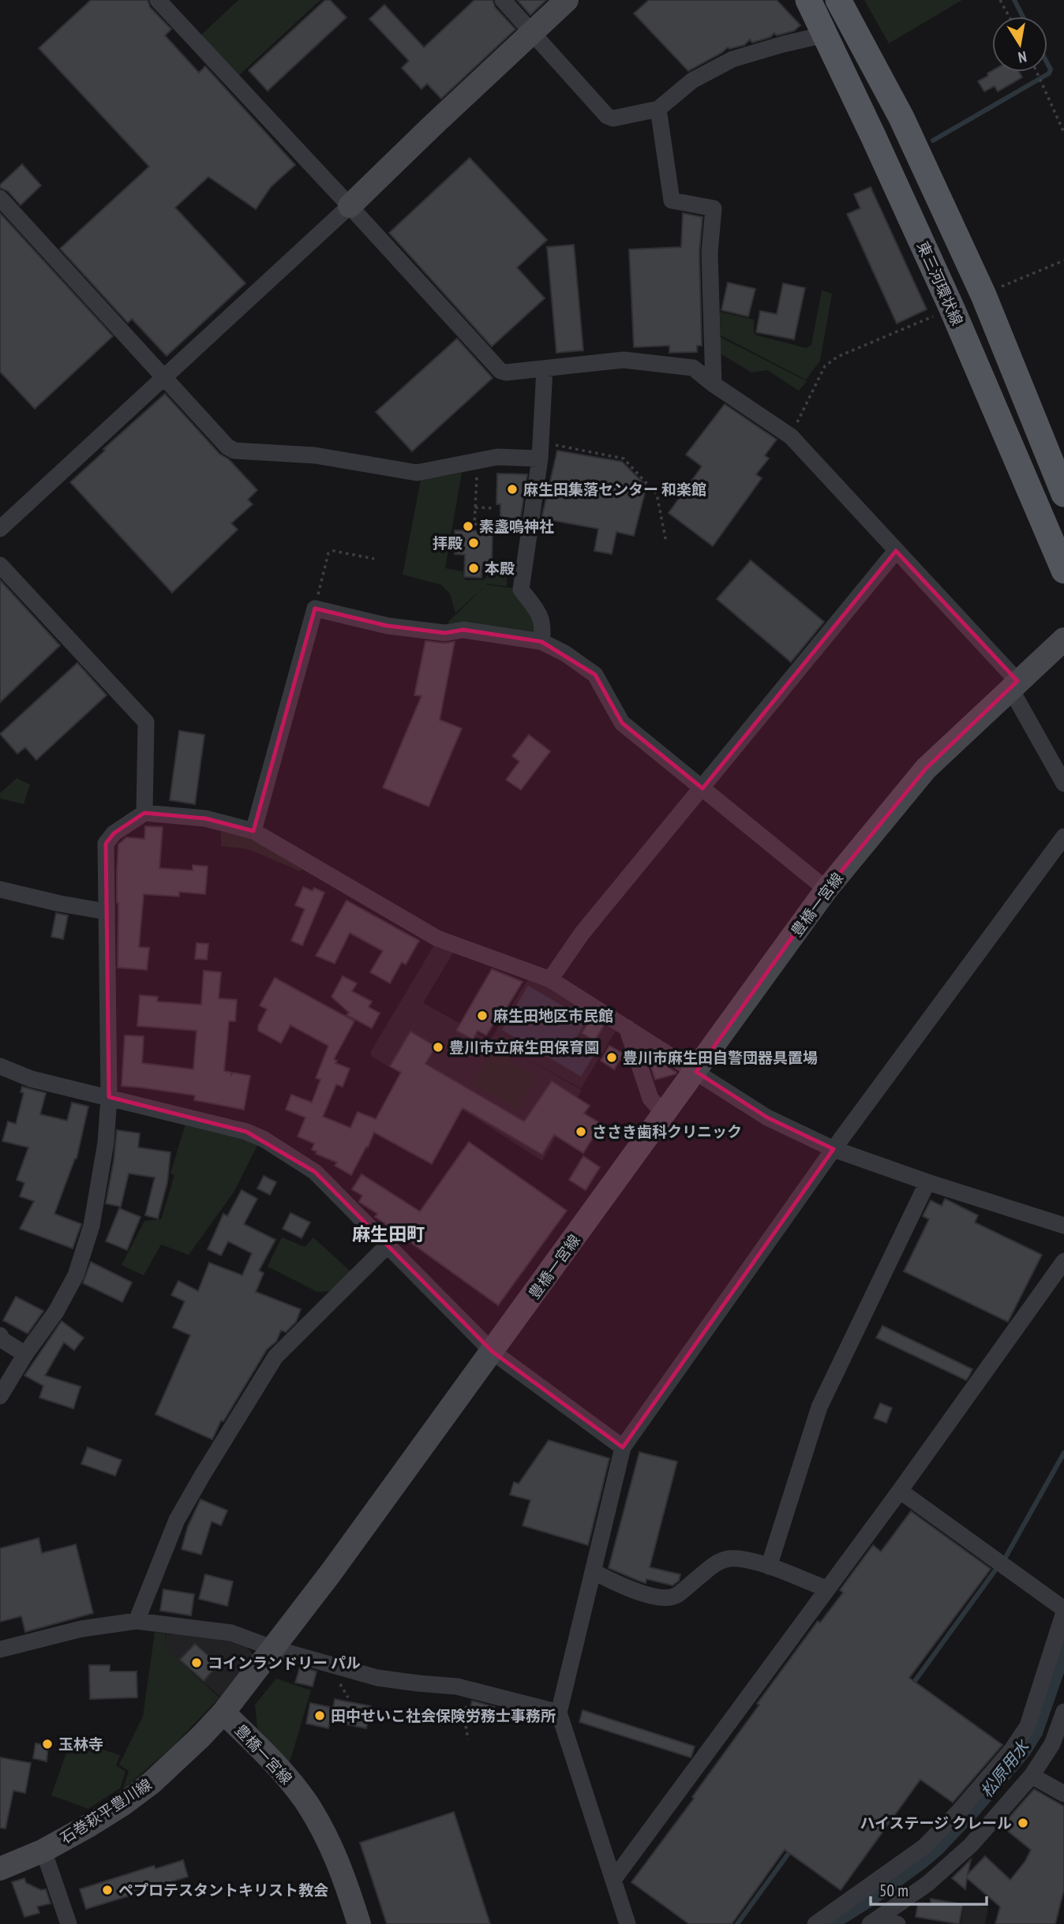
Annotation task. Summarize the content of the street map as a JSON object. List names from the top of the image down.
{
  "streets": {
    "main road": ["東三河環状線", "豊橋一宮線", "石巻萩平豊川線"]
  },
  "crossings": [
    ["豊橋一宮線", "石巻萩平豊川線"]
  ],
  "districts": ["麻生田町"],
  "water": ["松原用水"],
  "places": [
    "麻生田集落センター 和楽館",
    "素盞嗚神社",
    "拝殿",
    "本殿",
    "麻生田地区市民館",
    "豊川市立麻生田保育園",
    "豊川市麻生田自警団器具置場",
    "ささき歯科クリニック",
    "コインランドリー パル",
    "田中せいこ社会保険労務士事務所",
    "玉林寺",
    "ハイステージ クレール",
    "ペプロテスタントキリスト教会"
  ],
  "scale_bar": "50 m",
  "north": "bottom"
}
